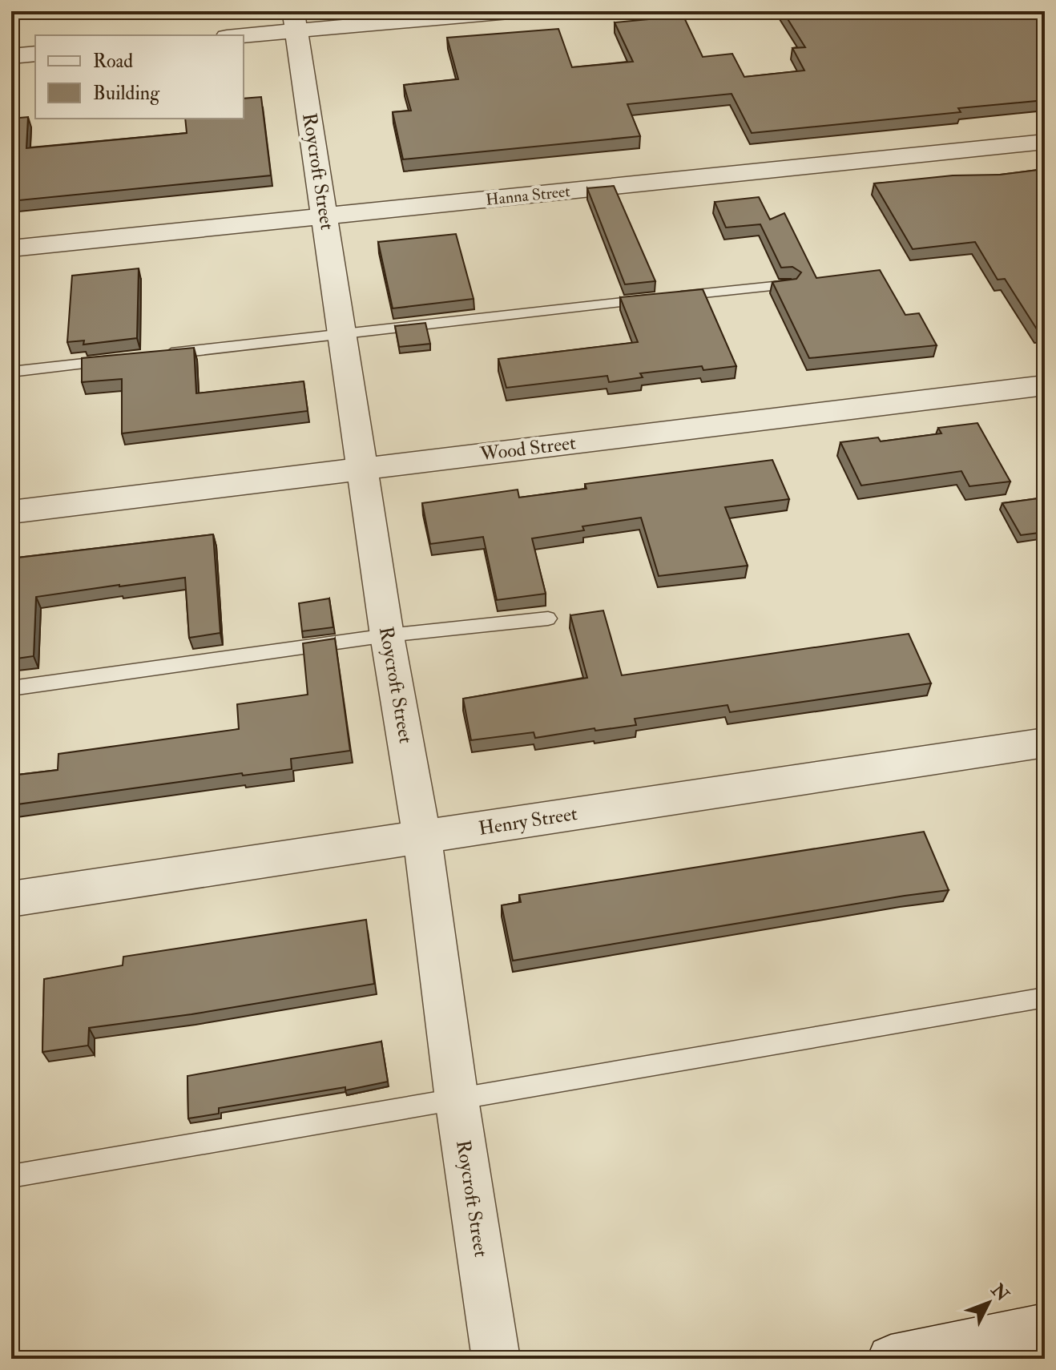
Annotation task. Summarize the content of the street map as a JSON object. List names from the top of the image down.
{
  "streets": {
    "street": [
      "Roycroft Street",
      "Hanna Street",
      "Wood Street",
      "Henry Street"
    ]
  },
  "crossings": [
    ["Roycroft Street", "Hanna Street"],
    ["Roycroft Street", "Wood Street"],
    ["Roycroft Street", "Henry Street"]
  ],
  "legend": ["Road", "Building"],
  "north": "top right"
}
